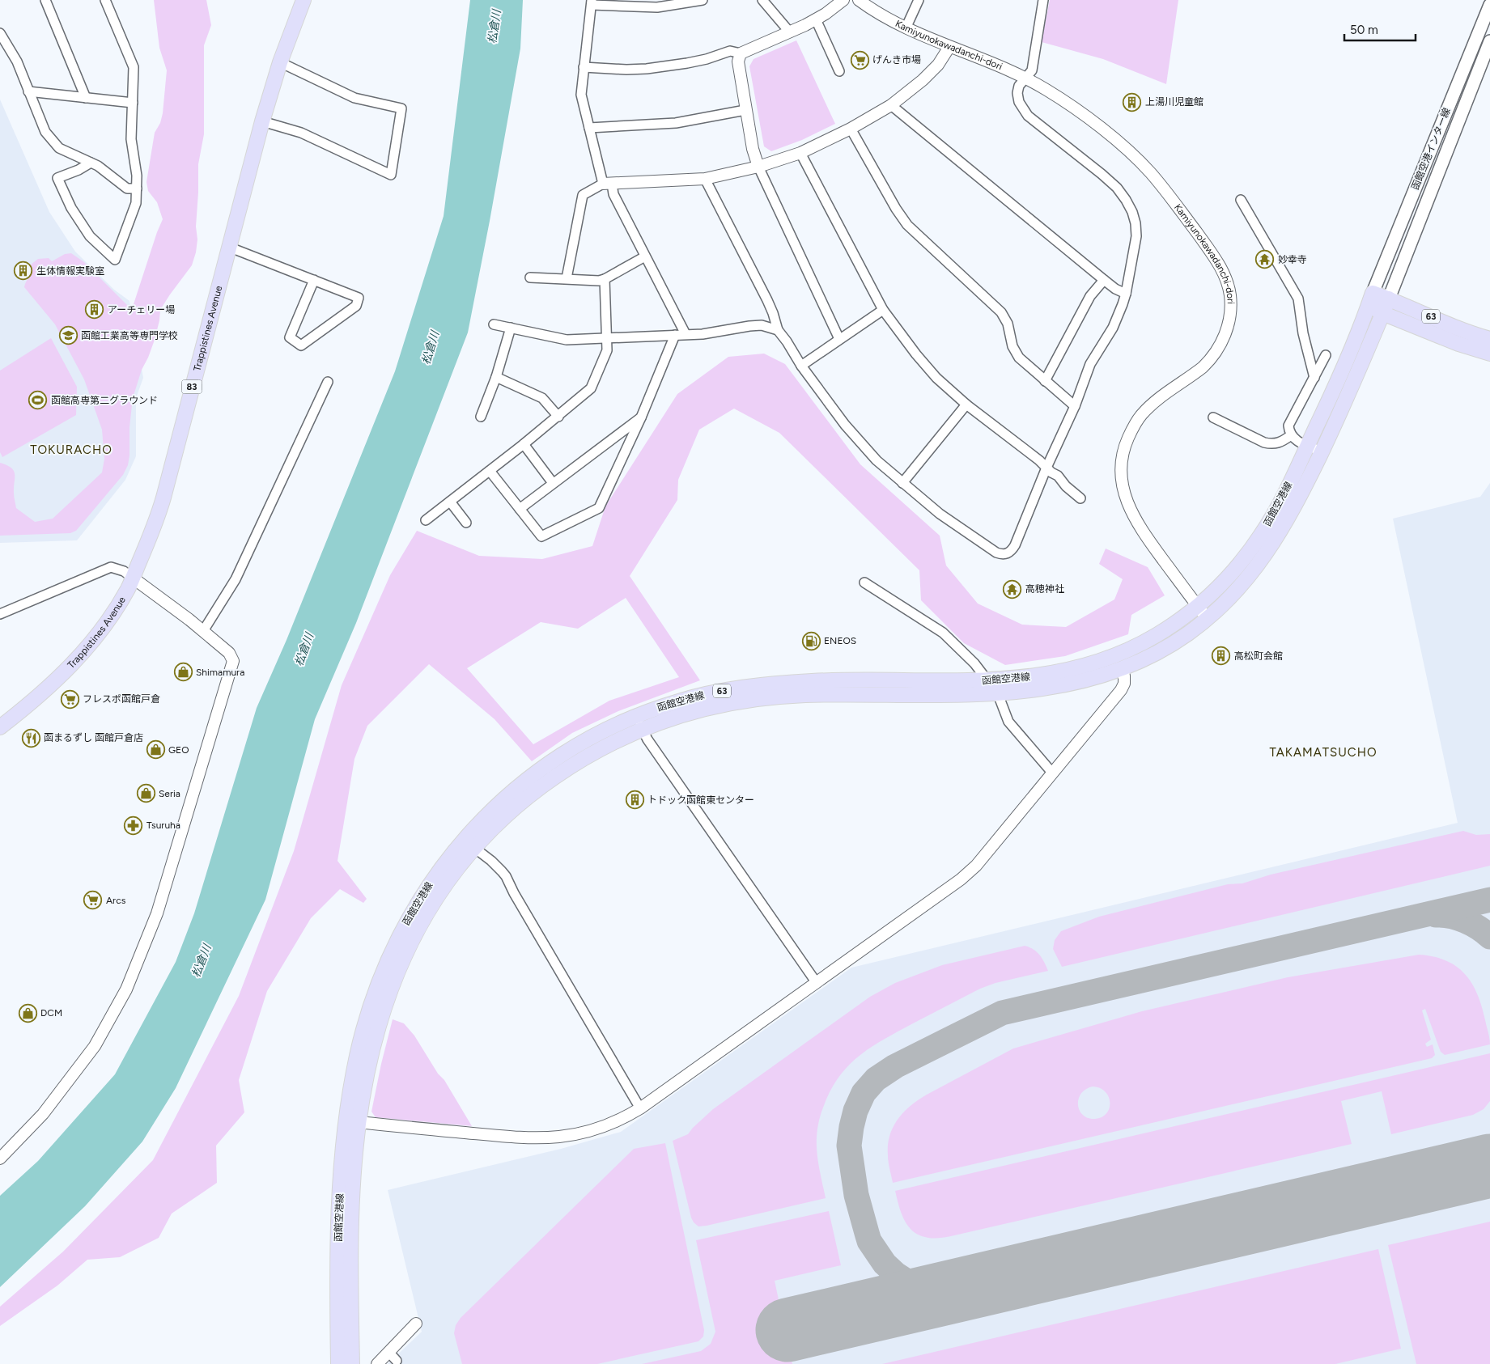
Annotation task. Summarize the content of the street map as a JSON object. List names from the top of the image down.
{
  "streets": {
    "main road": [
      "函館空港インター線",
      "63",
      "Trappistines Avenue",
      "83",
      "函館空港線"
    ],
    "street": ["Kamiyunokawadanchi-dori"]
  },
  "crossings": [
    ["Kamiyunokawadanchi-dori", "函館空港線"],
    ["函館空港インター線", "63"],
    ["函館空港インター線", "函館空港線"],
    ["63", "函館空港線"]
  ],
  "districts": ["TOKURACHO", "TAKAMATSUCHO"],
  "water": ["松倉川"],
  "places": {
    "supermarket": ["げんき市場", "フレスポ函館戸倉", "Arcs"],
    "building": [
      "上湯川児童館",
      "生体情報実験室",
      "アーチェリー場",
      "高松町会館",
      "トドック函館東センター"
    ],
    "temple": ["妙幸寺", "高穂神社"],
    "school or university": ["函館工業高等専門学校"],
    "sports": ["函館高専第二グラウンド"],
    "fuel station": ["ENEOS"],
    "shop": [
      "Shimamura",
      "GEO",
      "Seria",
      "DCM"
    ],
    "restaurant": ["函まるずし 函館戸倉店"],
    "pharmacy": ["Tsuruha"]
  },
  "scale_bar": "50 m"
}
